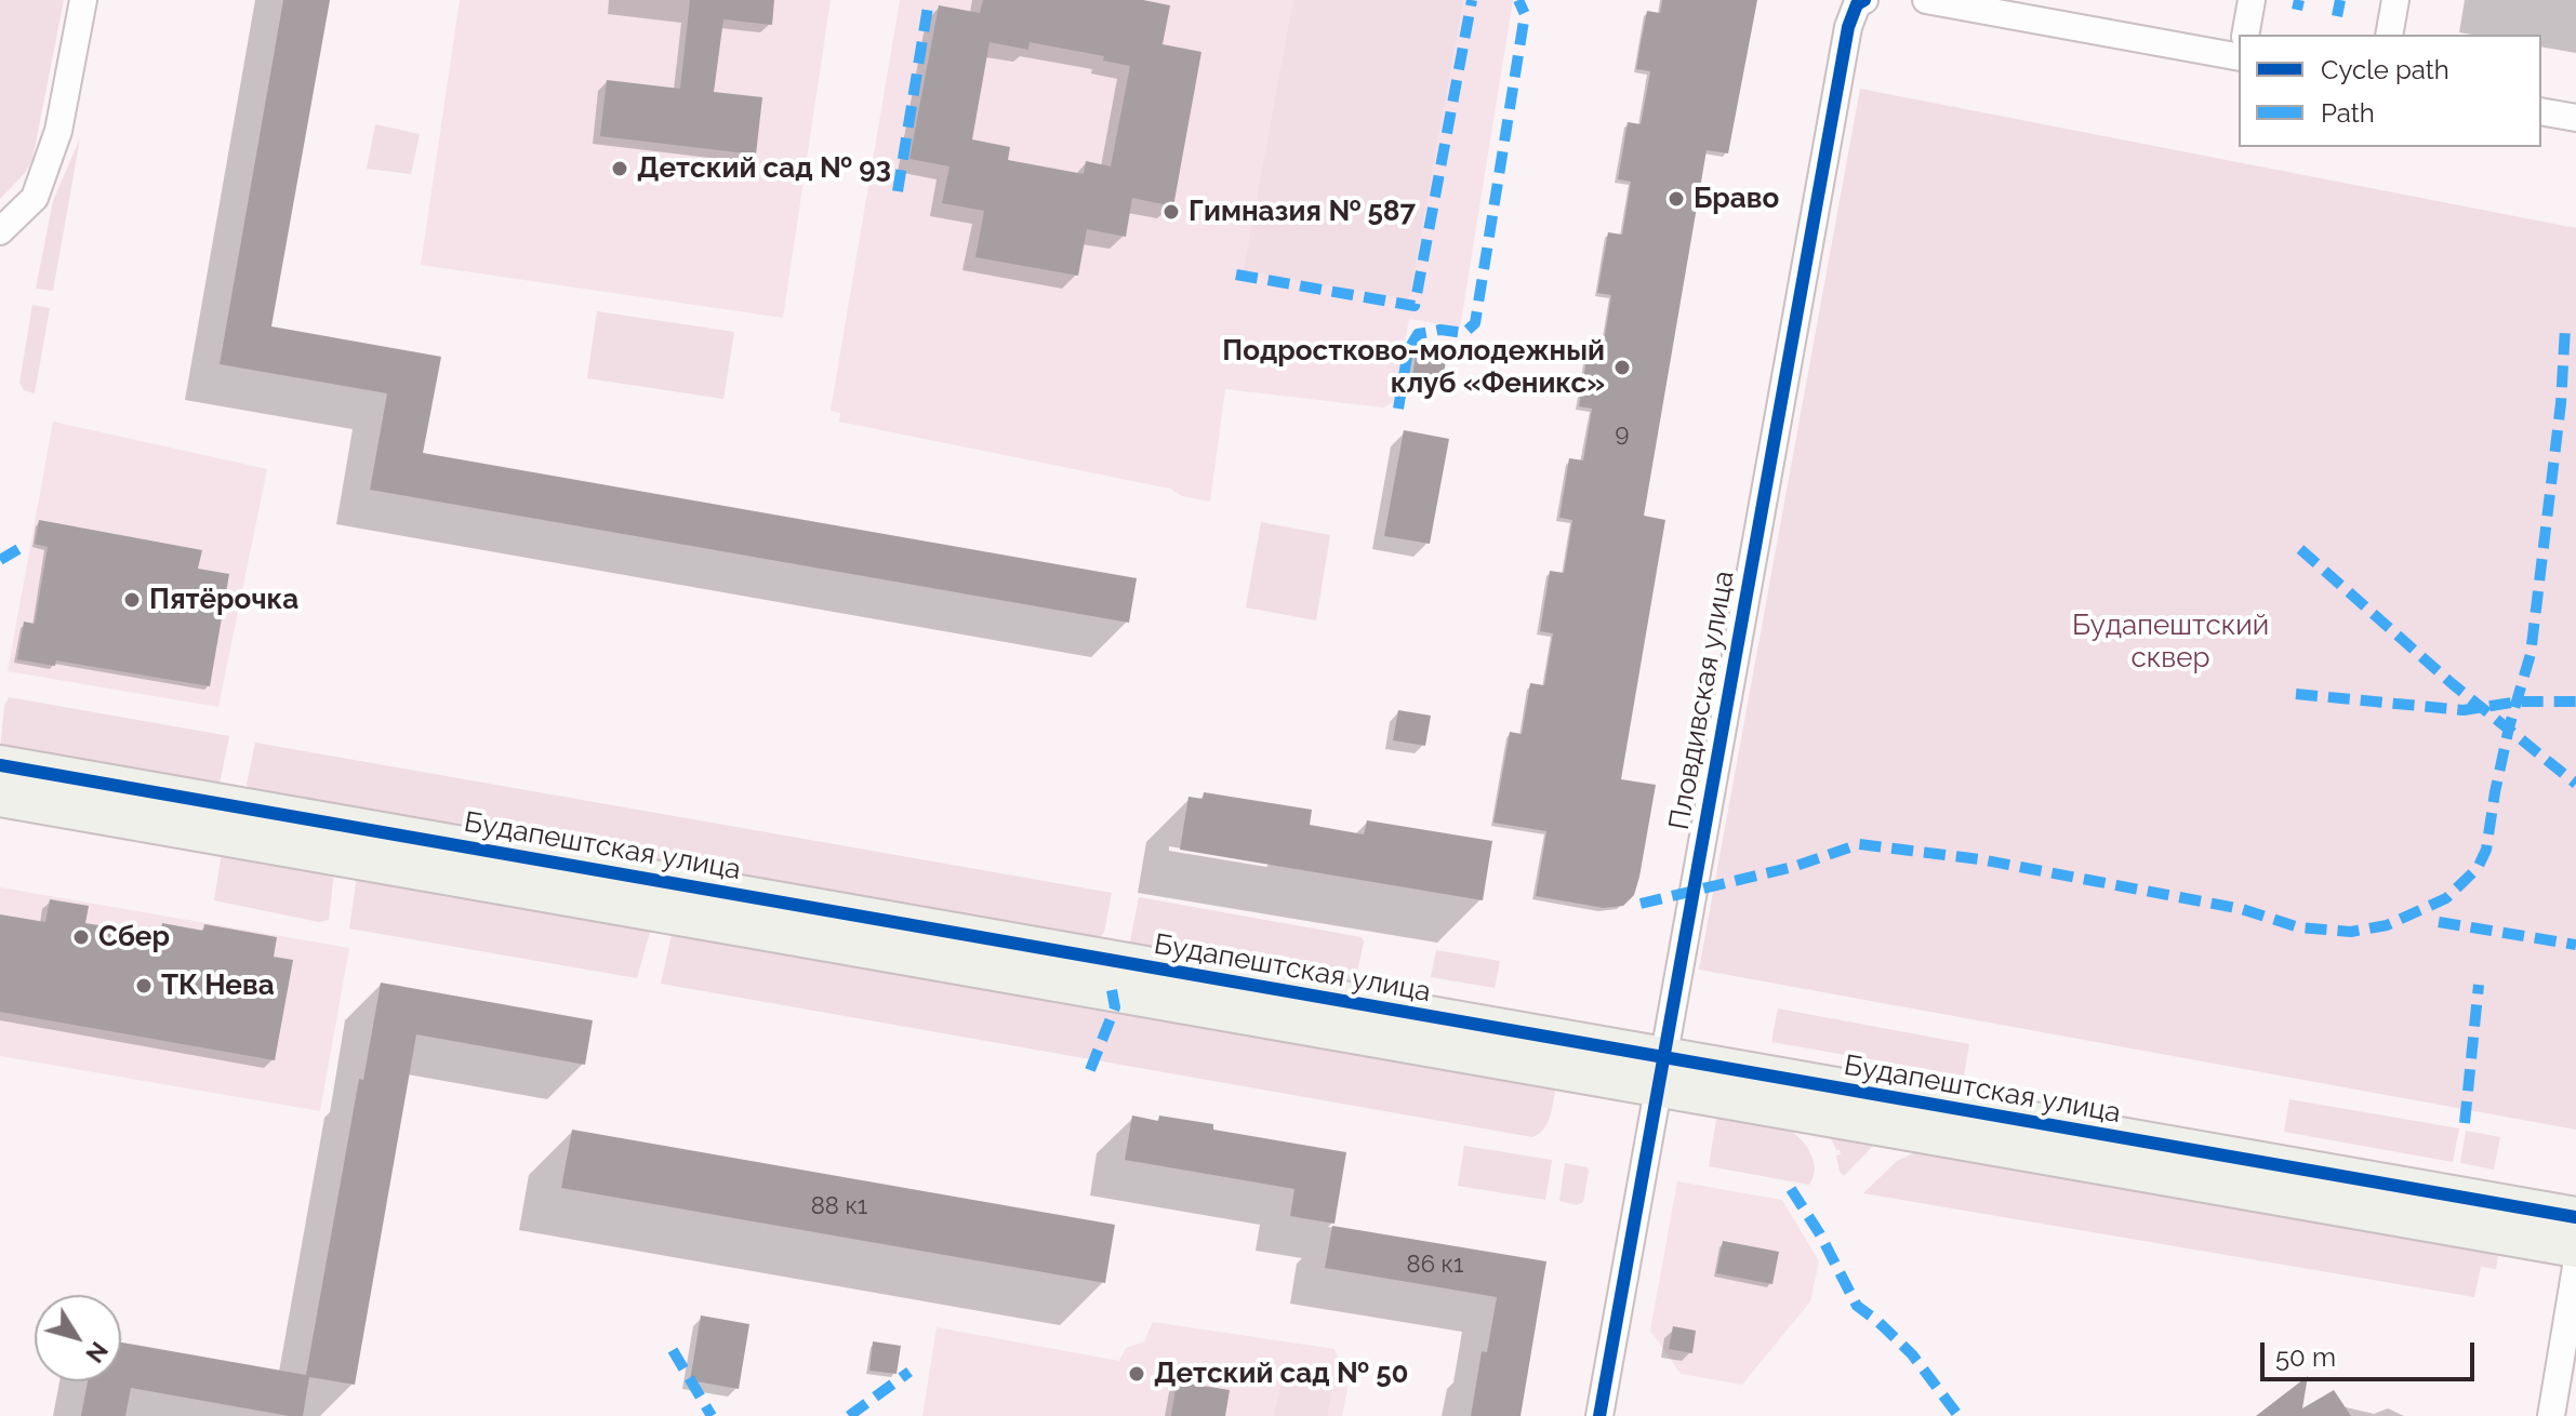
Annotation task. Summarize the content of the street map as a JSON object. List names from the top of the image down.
{
  "streets": {
    "street": ["Пловдивская улица", "Будапештская улица"]
  },
  "crossings": [
    ["Пловдивская улица", "Будапештская улица"]
  ],
  "parks": ["Будапештский сквер"],
  "places": [
    "Детский сад № 93",
    "Браво",
    "Гимназия № 587",
    "Подростково-молодежный клуб «Феникс»",
    "Пятёрочка",
    "Сбер",
    "ТК Нева",
    "Детский сад № 50"
  ],
  "house_numbers": ["9", "88 к1", "86 к1"],
  "legend": ["Cycle path", "Path"],
  "scale_bar": "50 m",
  "north": "bottom right"
}
